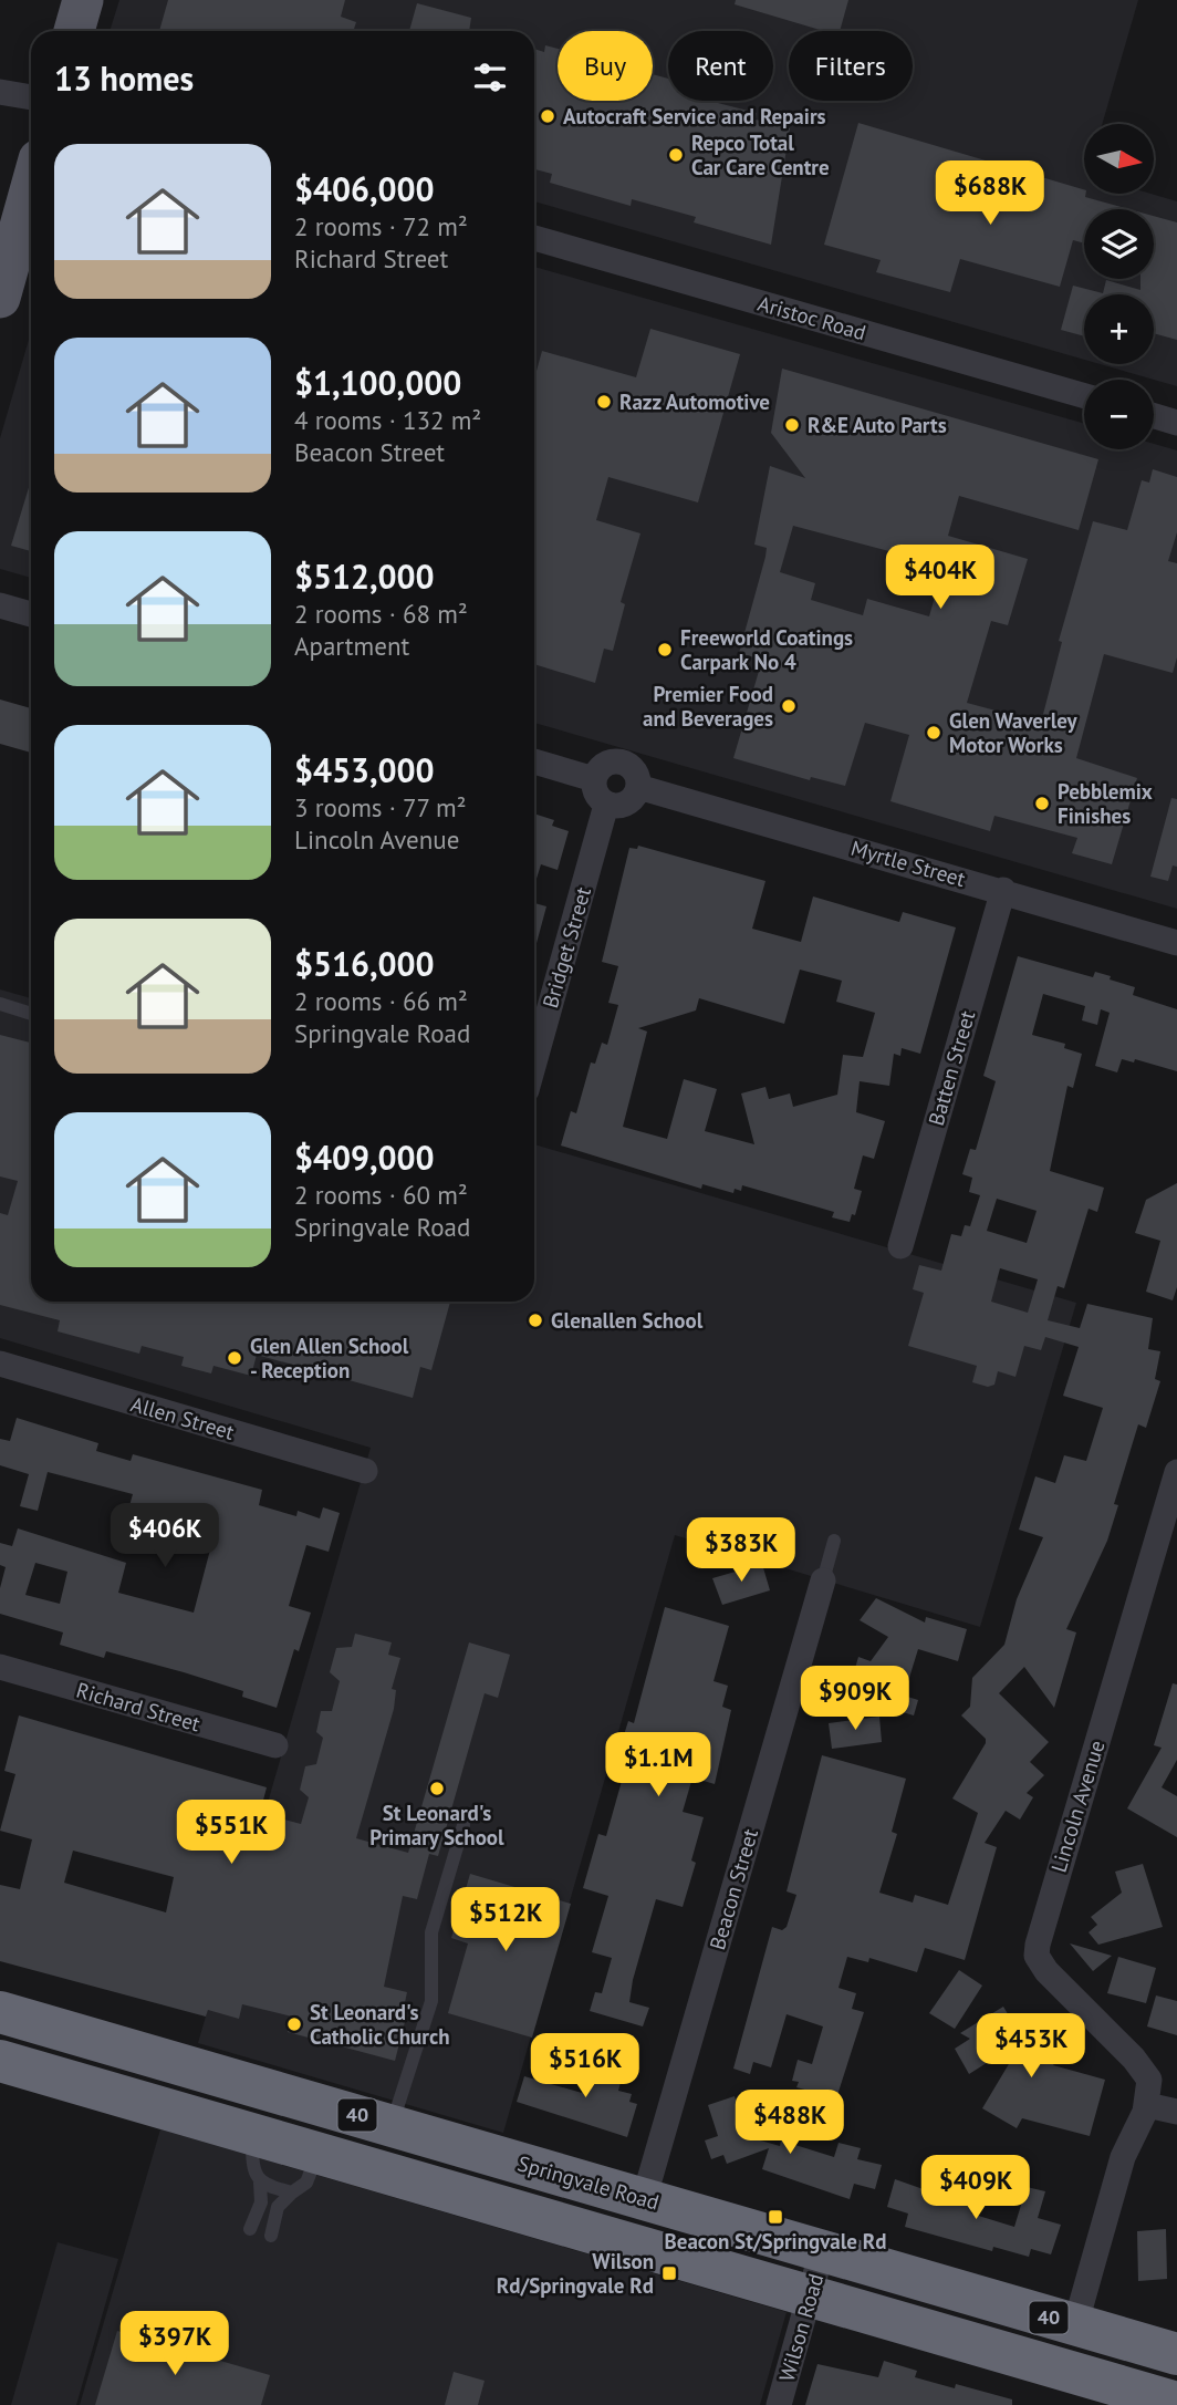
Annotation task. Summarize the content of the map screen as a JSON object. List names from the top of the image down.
{
  "streets": {
    "highway": ["40", "Springvale Road"],
    "street": [
      "Aristoc Road",
      "Myrtle Street",
      "Bridget Street",
      "Batten Street",
      "Allen Street",
      "Richard Street",
      "Lincoln Avenue",
      "Beacon Street",
      "Wilson Road"
    ]
  },
  "crossings": [
    ["Myrtle Street", "Bridget Street"],
    ["Myrtle Street", "Batten Street"],
    ["Beacon Street", "Springvale Road"],
    ["40", "Wilson Road"],
    ["Springvale Road", "Wilson Road"]
  ],
  "places": {
    "other": [
      "Autocraft Service and Repairs",
      "Repco Total Car Care Centre",
      "Razz Automotive",
      "R&E Auto Parts",
      "Freeworld Coatings Carpark No 4",
      "Premier Food and Beverages",
      "Glen Waverley Motor Works",
      "Pebblemix Finishes",
      "Glenallen School",
      "Glen Allen School - Reception",
      "St Leonard's Primary School",
      "St Leonard's Catholic Church"
    ],
    "transit": ["Beacon St/Springvale Rd", "Wilson Rd/Springvale Rd"]
  },
  "north": "right",
  "page": {
    "chip": ["Buy", "Rent", "Filters"],
    "heading": "13 homes",
    "map_buttons": ["+", "−"],
    "list": [
      {
        "name": "$406,000",
        "note": "2 rooms · 72 m² · Richard Street"
      },
      {
        "name": "$1,100,000",
        "note": "4 rooms · 132 m² · Beacon Street"
      },
      {
        "name": "$512,000",
        "note": "2 rooms · 68 m² · Apartment"
      },
      {
        "name": "$453,000",
        "note": "3 rooms · 77 m² · Lincoln Avenue"
      },
      {
        "name": "$516,000",
        "note": "2 rooms · 66 m² · Springvale Road"
      },
      {
        "name": "$409,000",
        "note": "2 rooms · 60 m² · Springvale Road"
      }
    ],
    "price": [
      "$688K",
      "$404K",
      "$406K",
      "$383K",
      "$909K",
      "$1.1M",
      "$551K",
      "$512K",
      "$453K",
      "$516K",
      "$488K",
      "$409K",
      "$397K"
    ]
  }
}
